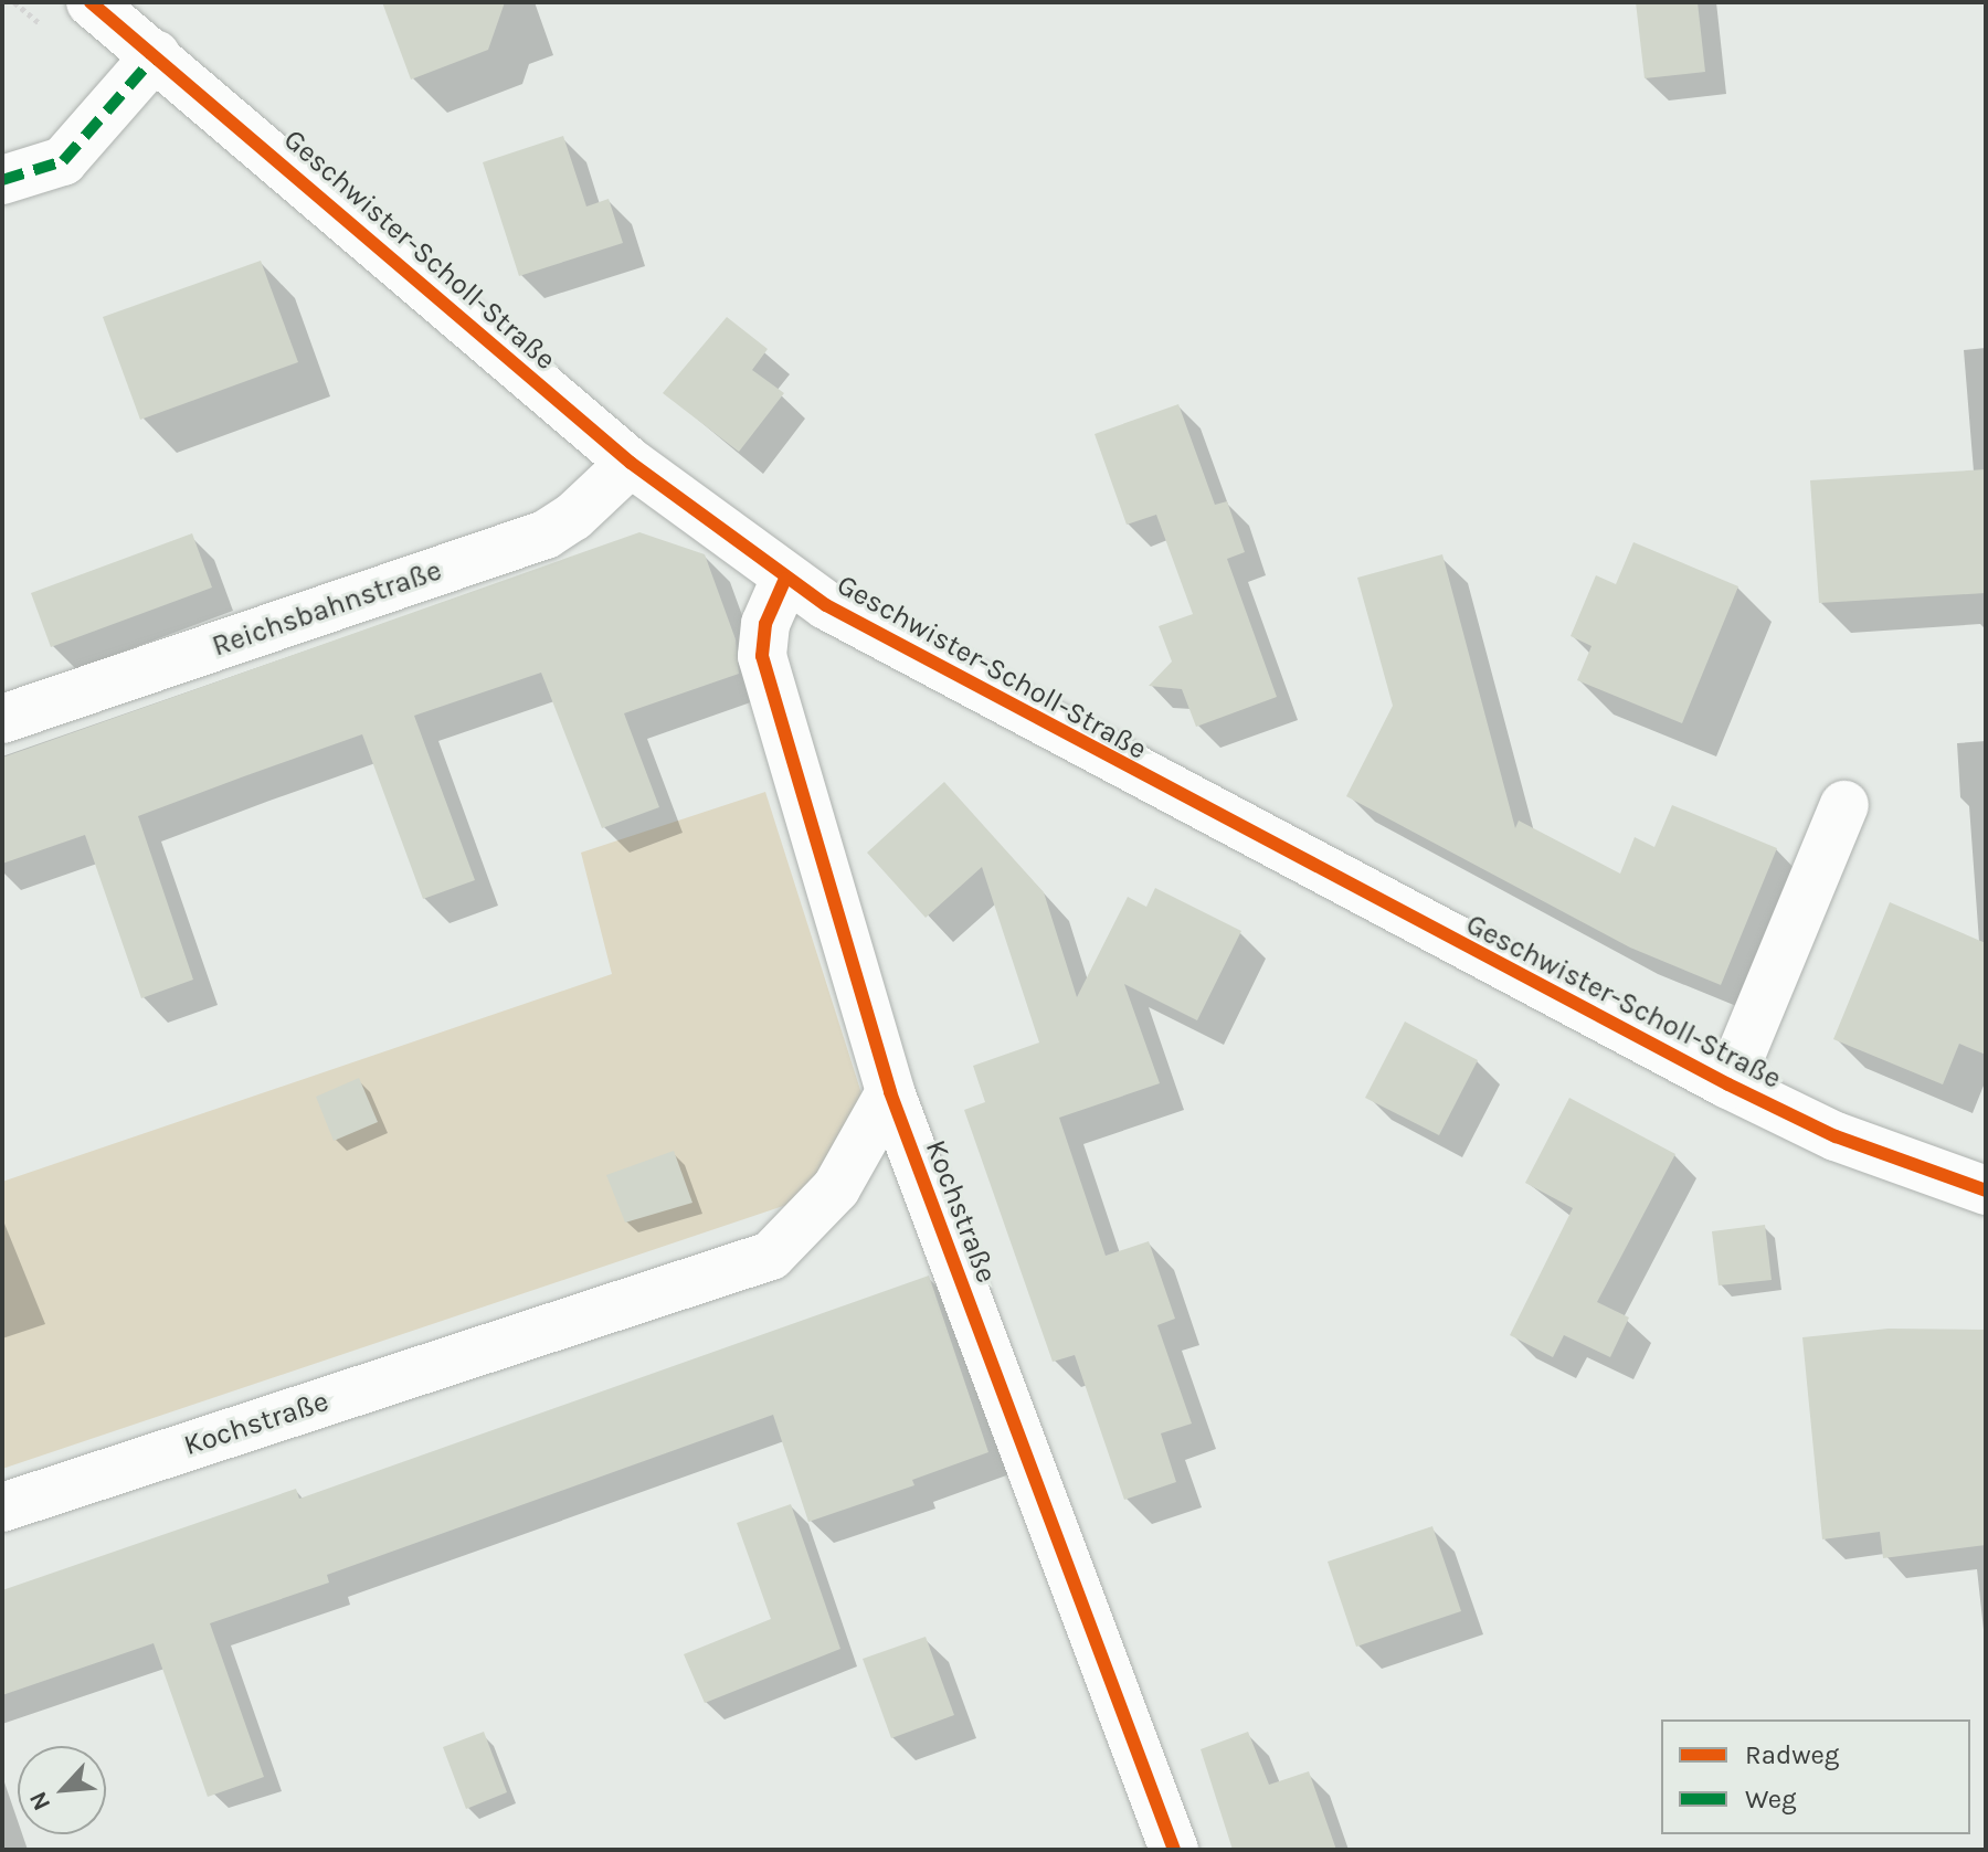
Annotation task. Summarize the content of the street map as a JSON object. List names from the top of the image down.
{
  "streets": {
    "street": ["Geschwister-Scholl-Straße", "Reichsbahnstraße", "Kochstraße"]
  },
  "crossings": [
    ["Geschwister-Scholl-Straße", "Reichsbahnstraße"],
    ["Geschwister-Scholl-Straße", "Kochstraße"]
  ],
  "legend": ["Radweg", "Weg"],
  "north": "bottom left"
}
